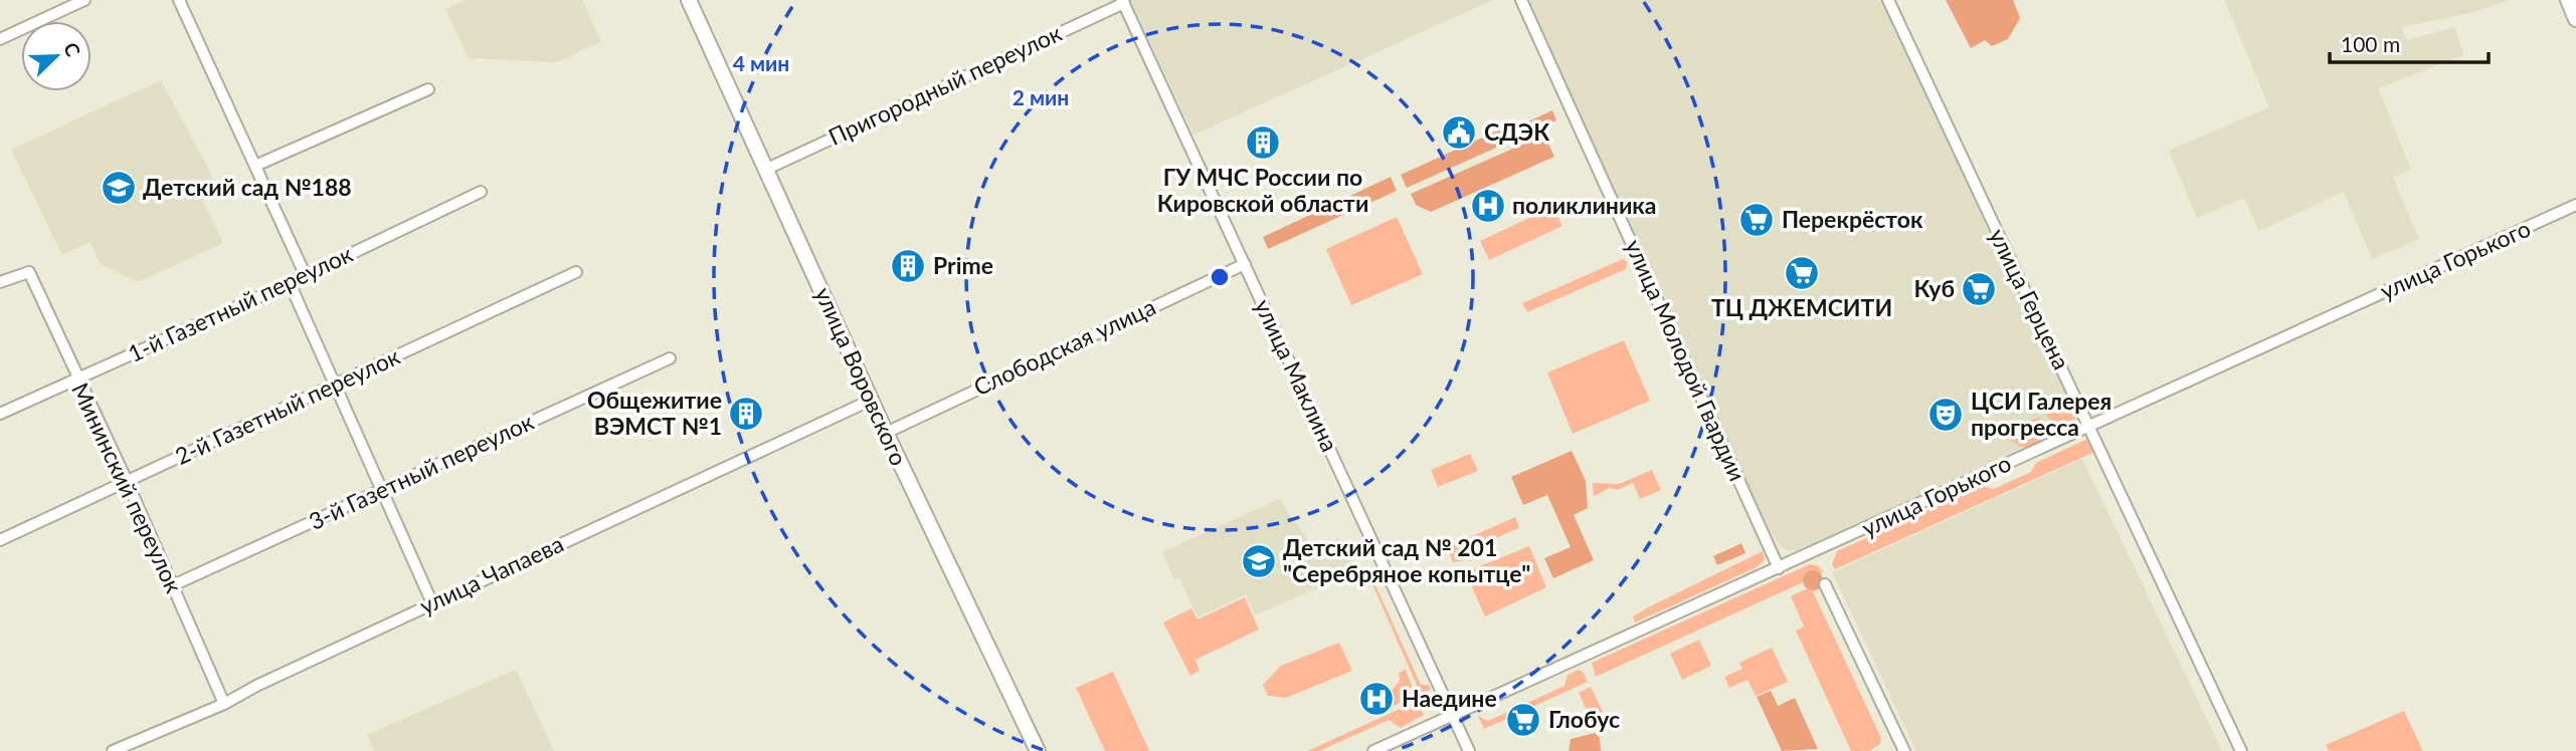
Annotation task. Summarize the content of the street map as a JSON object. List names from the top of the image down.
{
  "streets": {
    "main road": ["улица Воровского"],
    "street": [
      "Пригородный переулок",
      "улица Горького",
      "улица Герцена",
      "1-й Газетный переулок",
      "Слободская улица",
      "улица Молодой Гвардии",
      "улица Маклина",
      "2-й Газетный переулок",
      "3-й Газетный переулок",
      "Мининский переулок",
      "улица Чапаева"
    ]
  },
  "crossings": [
    ["Пригородный переулок", "улица Маклина"],
    ["Пригородный переулок", "улица Воровского"],
    ["улица Горького", "улица Герцена"],
    ["улица Горького", "улица Молодой Гвардии"],
    ["улица Горького", "улица Маклина"],
    ["1-й Газетный переулок", "Мининский переулок"],
    ["Слободская улица", "улица Маклина"],
    ["Слободская улица", "улица Воровского"],
    ["улица Воровского", "улица Чапаева"],
    ["2-й Газетный переулок", "Мининский переулок"],
    ["3-й Газетный переулок", "Мининский переулок"],
    ["Мининский переулок", "улица Чапаева"]
  ],
  "places": {
    "public building": ["СДЭК"],
    "building": ["ГУ МЧС России по Кировской области", "Prime", "Общежитие ВЭМСТ №1"],
    "school or university": ["Детский сад №188", "Детский сад № 201 \"Серебряное копытце\""],
    "hospital": ["поликлиника", "Наедине"],
    "supermarket": [
      "Перекрёсток",
      "ТЦ ДЖЕМСИТИ",
      "Куб",
      "Глобус"
    ],
    "theatre": ["ЦСИ Галерея прогресса"]
  },
  "scale_bar": "100 m",
  "north": "top right",
  "rings": ["4 мин", "2 мин"]
}
